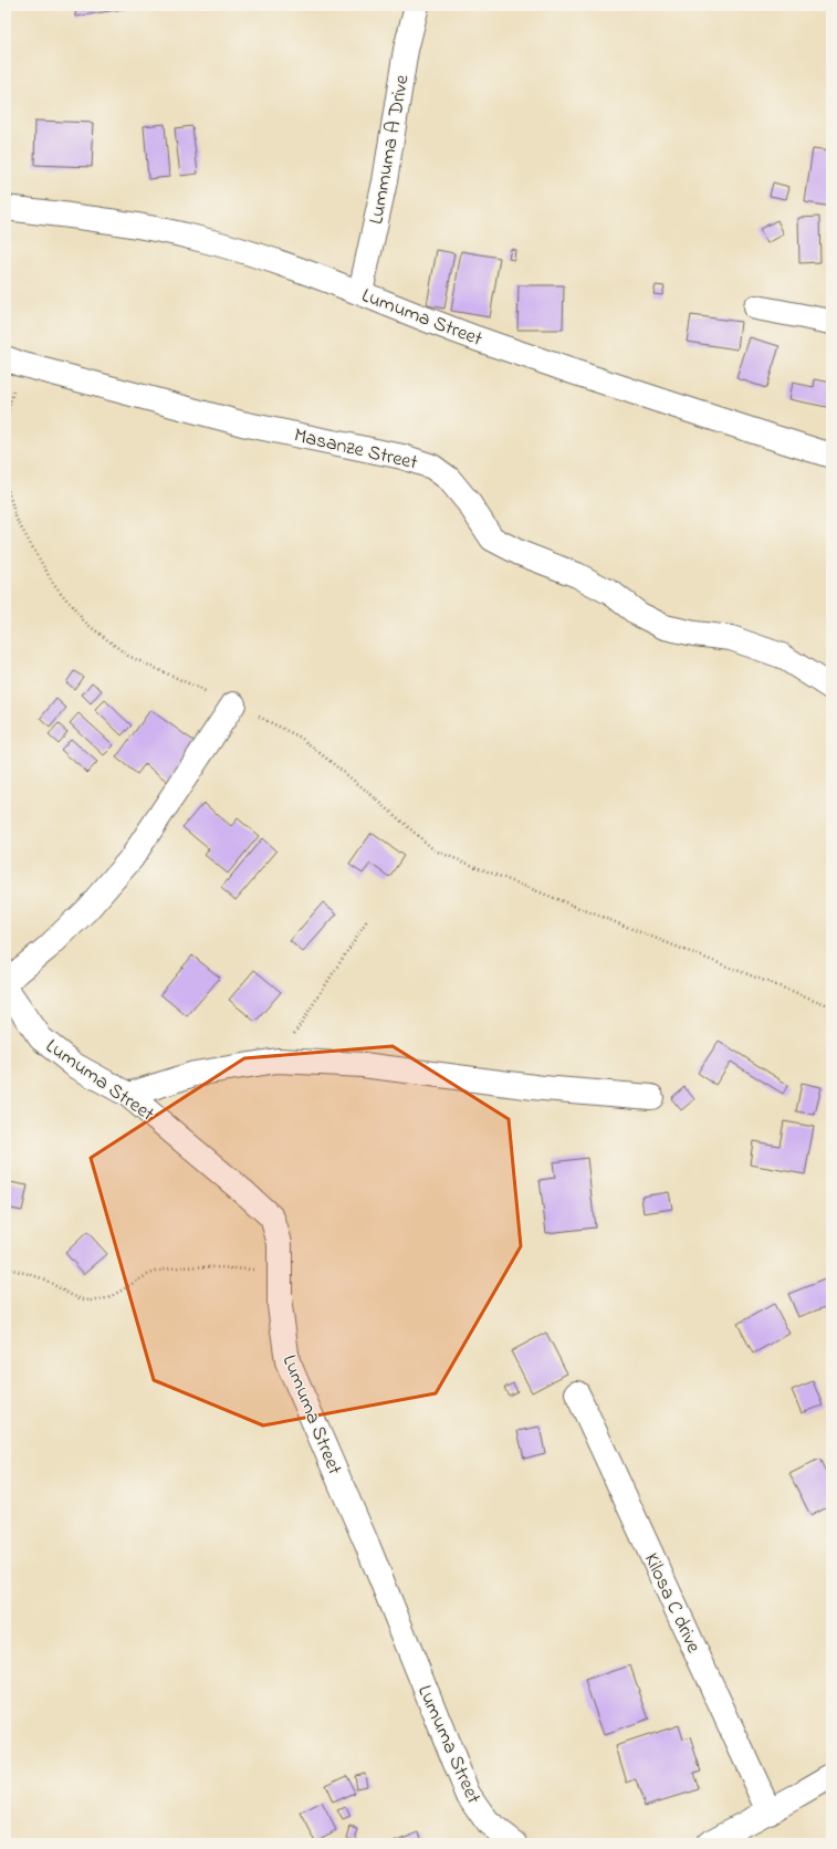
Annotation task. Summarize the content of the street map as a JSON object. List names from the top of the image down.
{
  "streets": {
    "street": [
      "Lummuma A Drive",
      "Lumuma Street",
      "Masanze Street",
      "Kilosa C drive"
    ]
  },
  "crossings": [
    ["Lummuma A Drive", "Lumuma Street"]
  ]
}
